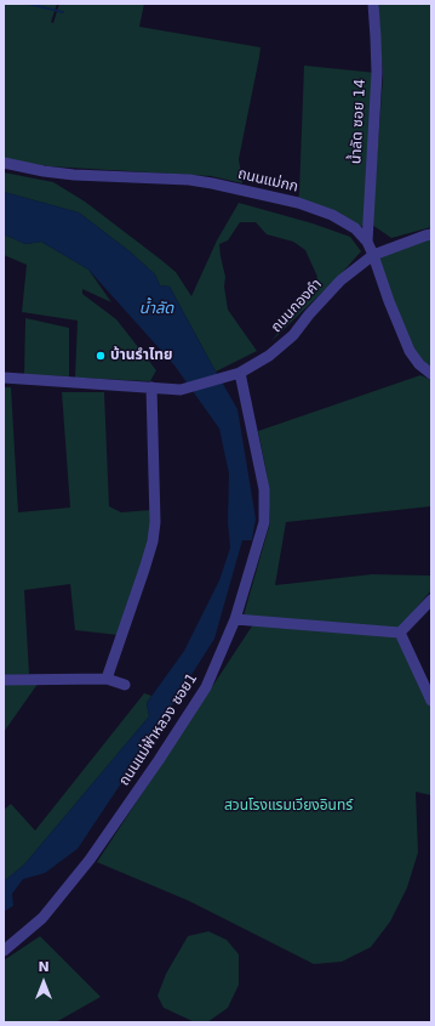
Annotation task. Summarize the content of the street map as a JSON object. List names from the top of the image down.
{
  "streets": {
    "street": [
      "น้ำลัด ซอย 14",
      "ถนนแม่กก",
      "ถนนกองคำ",
      "ถนนแม่ฟ้าหลวง ซอย1"
    ]
  },
  "crossings": [
    ["น้ำลัด ซอย 14", "ถนนแม่กก"],
    ["ถนนแม่กก", "ถนนกองคำ"],
    ["ถนนกองคำ", "ถนนแม่ฟ้าหลวง ซอย1"]
  ],
  "water": ["น้ำลัด"],
  "parks": ["สวนโรงแรมเวียงอินทร์"],
  "places": ["บ้านรำไทย"],
  "north": "top"
}
